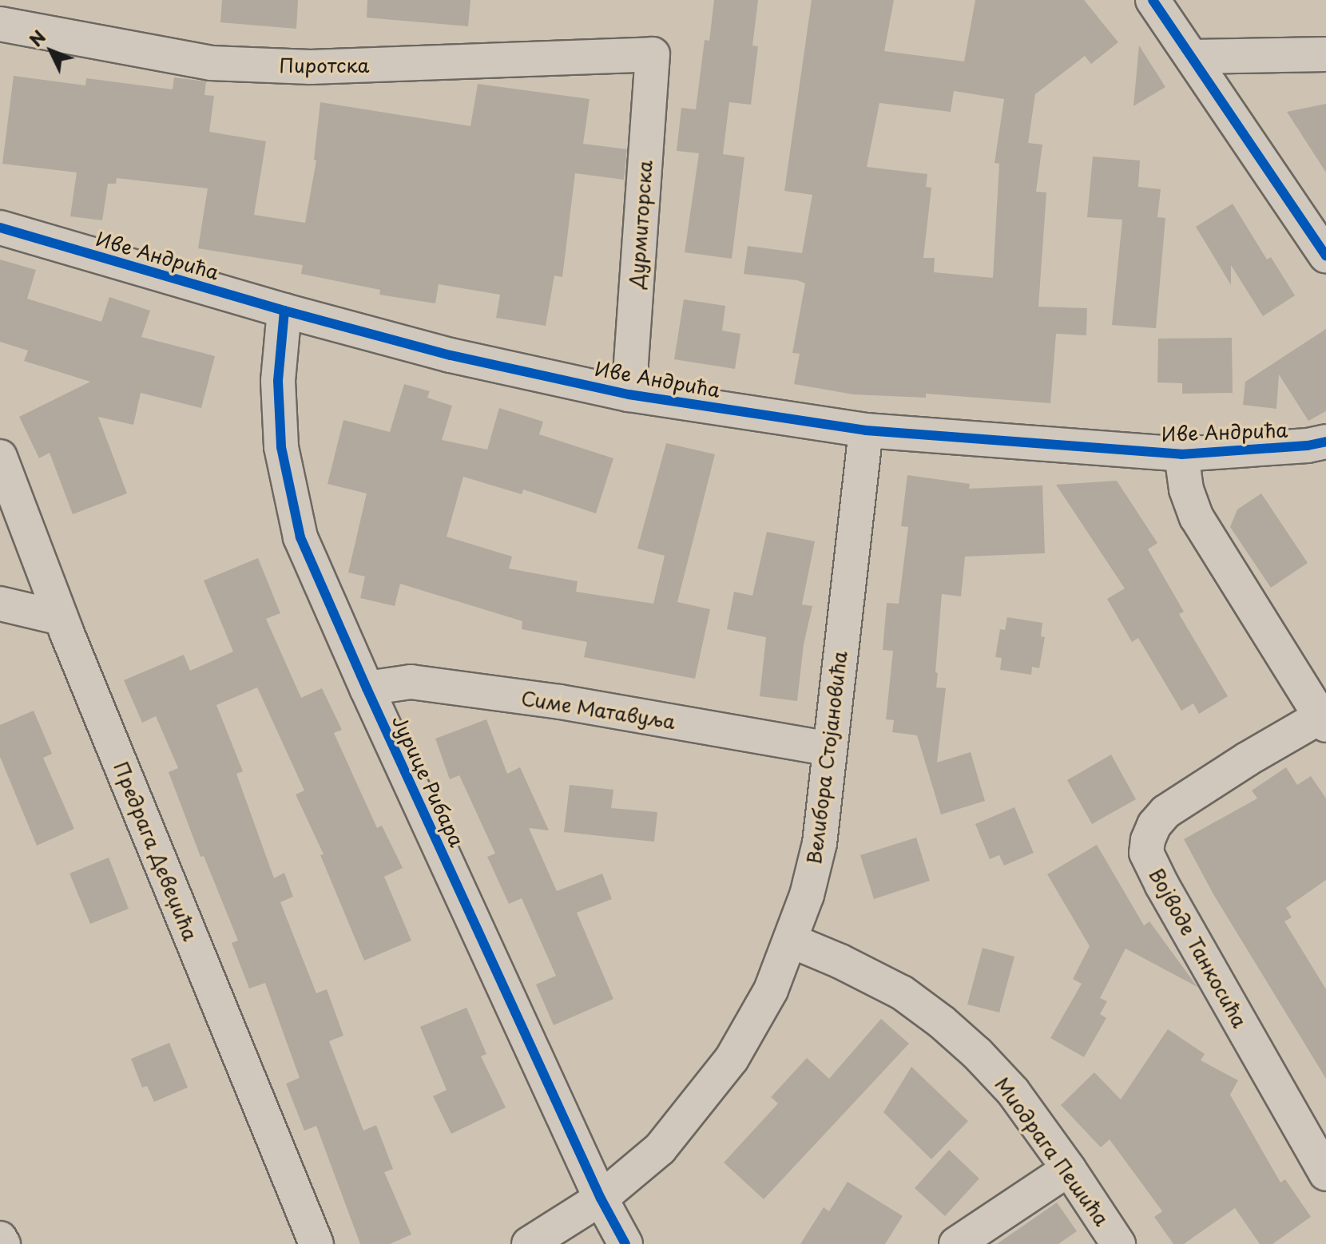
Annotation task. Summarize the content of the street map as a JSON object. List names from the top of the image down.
{
  "streets": {
    "street": [
      "Пиротска",
      "Дурмиторска",
      "Иве Андрића",
      "Симе Матавуља",
      "Велибора Стојановића",
      "Јурице Рибара",
      "Предрага Девеџића",
      "Војводе Танкосића",
      "Миодрага Пешића"
    ]
  },
  "crossings": [
    ["Пиротска", "Дурмиторска"],
    ["Дурмиторска", "Иве Андрића"],
    ["Иве Андрића", "Велибора Стојановића"],
    ["Иве Андрића", "Јурице Рибара"],
    ["Симе Матавуља", "Велибора Стојановића"],
    ["Симе Матавуља", "Јурице Рибара"],
    ["Велибора Стојановића", "Јурице Рибара"],
    ["Велибора Стојановића", "Миодрага Пешића"]
  ],
  "north": "top left"
}
